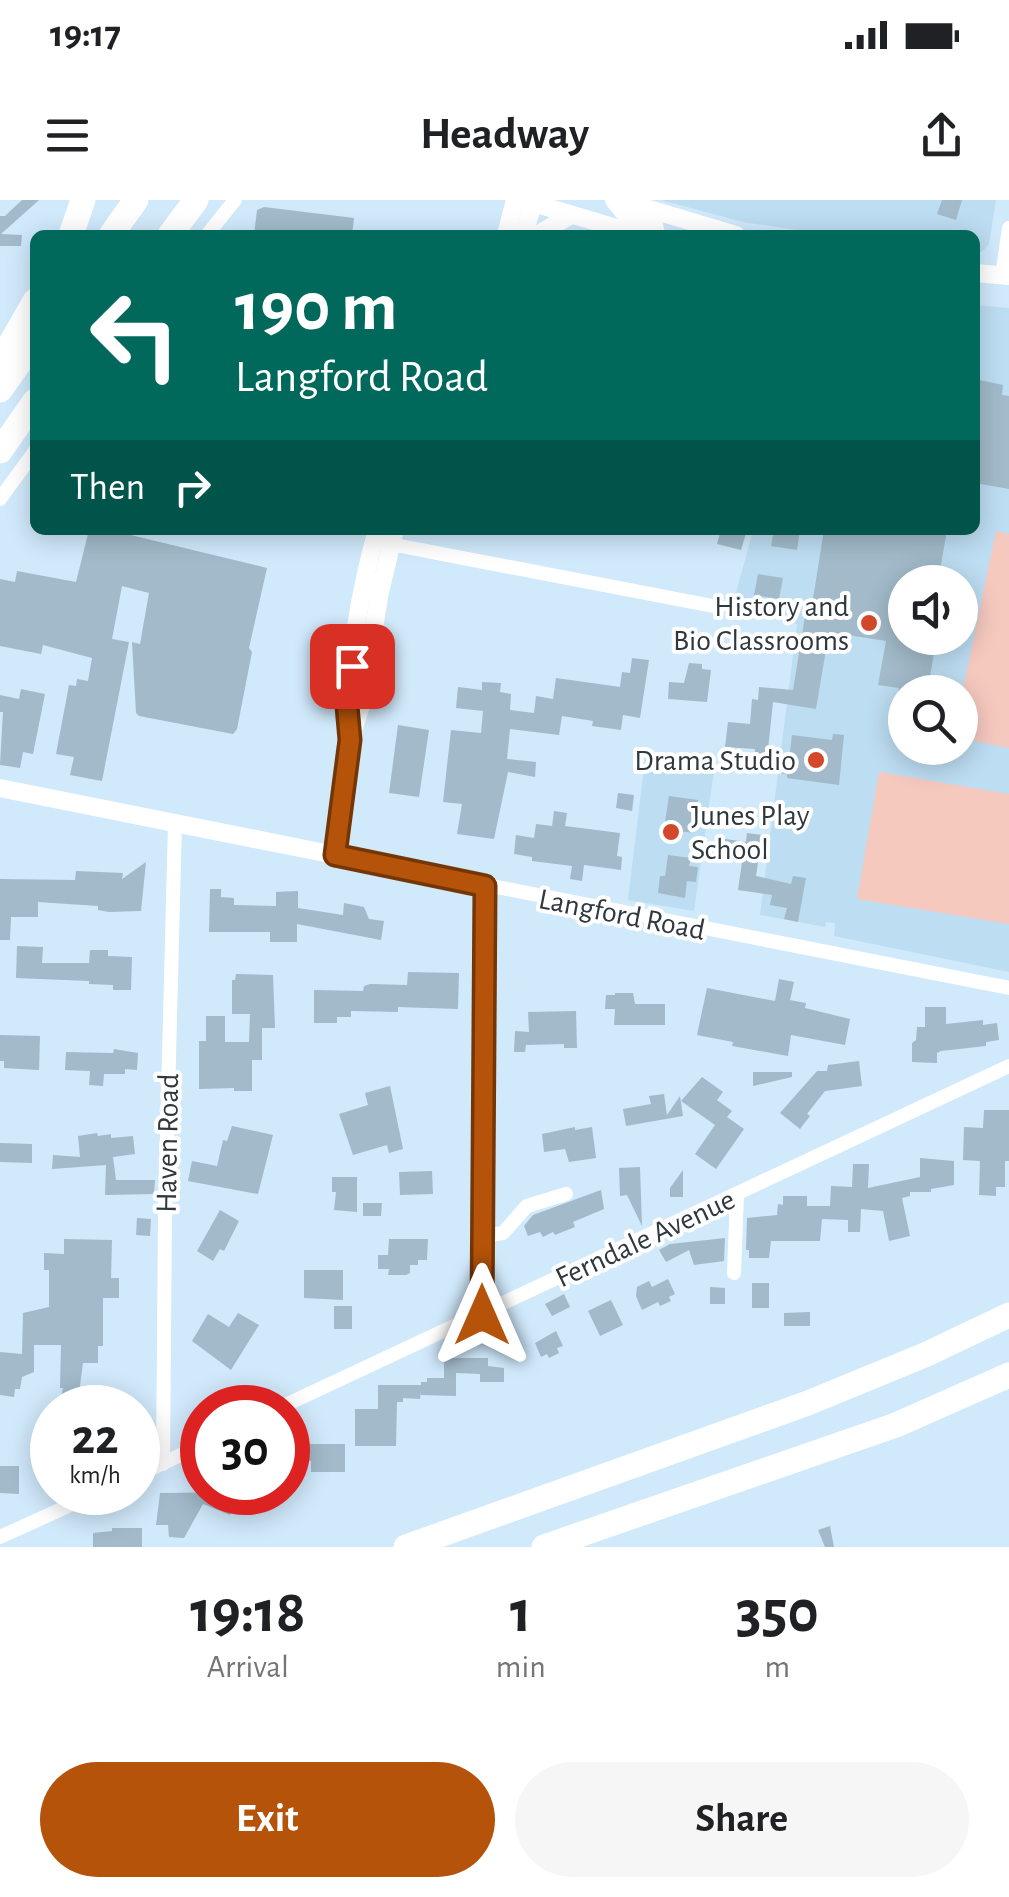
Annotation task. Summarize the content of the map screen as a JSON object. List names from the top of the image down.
{
  "streets": {
    "street": ["Langford Road", "Haven Road", "Ferndale Avenue"]
  },
  "crossings": [
    ["Langford Road", "Haven Road"]
  ],
  "places": ["History and Bio Classrooms", "Drama Studio", "Junes Play School"],
  "page": {
    "status": "19:17",
    "header": "Headway",
    "turn": ["190 m", "Langford Road"],
    "then": "Then",
    "speed": "22 km/h",
    "limit": "30",
    "eta": [
      "19:18",
      "Arrival",
      "1",
      "min",
      "350",
      "m"
    ],
    "buttons": ["Exit", "Share"]
  }
}
